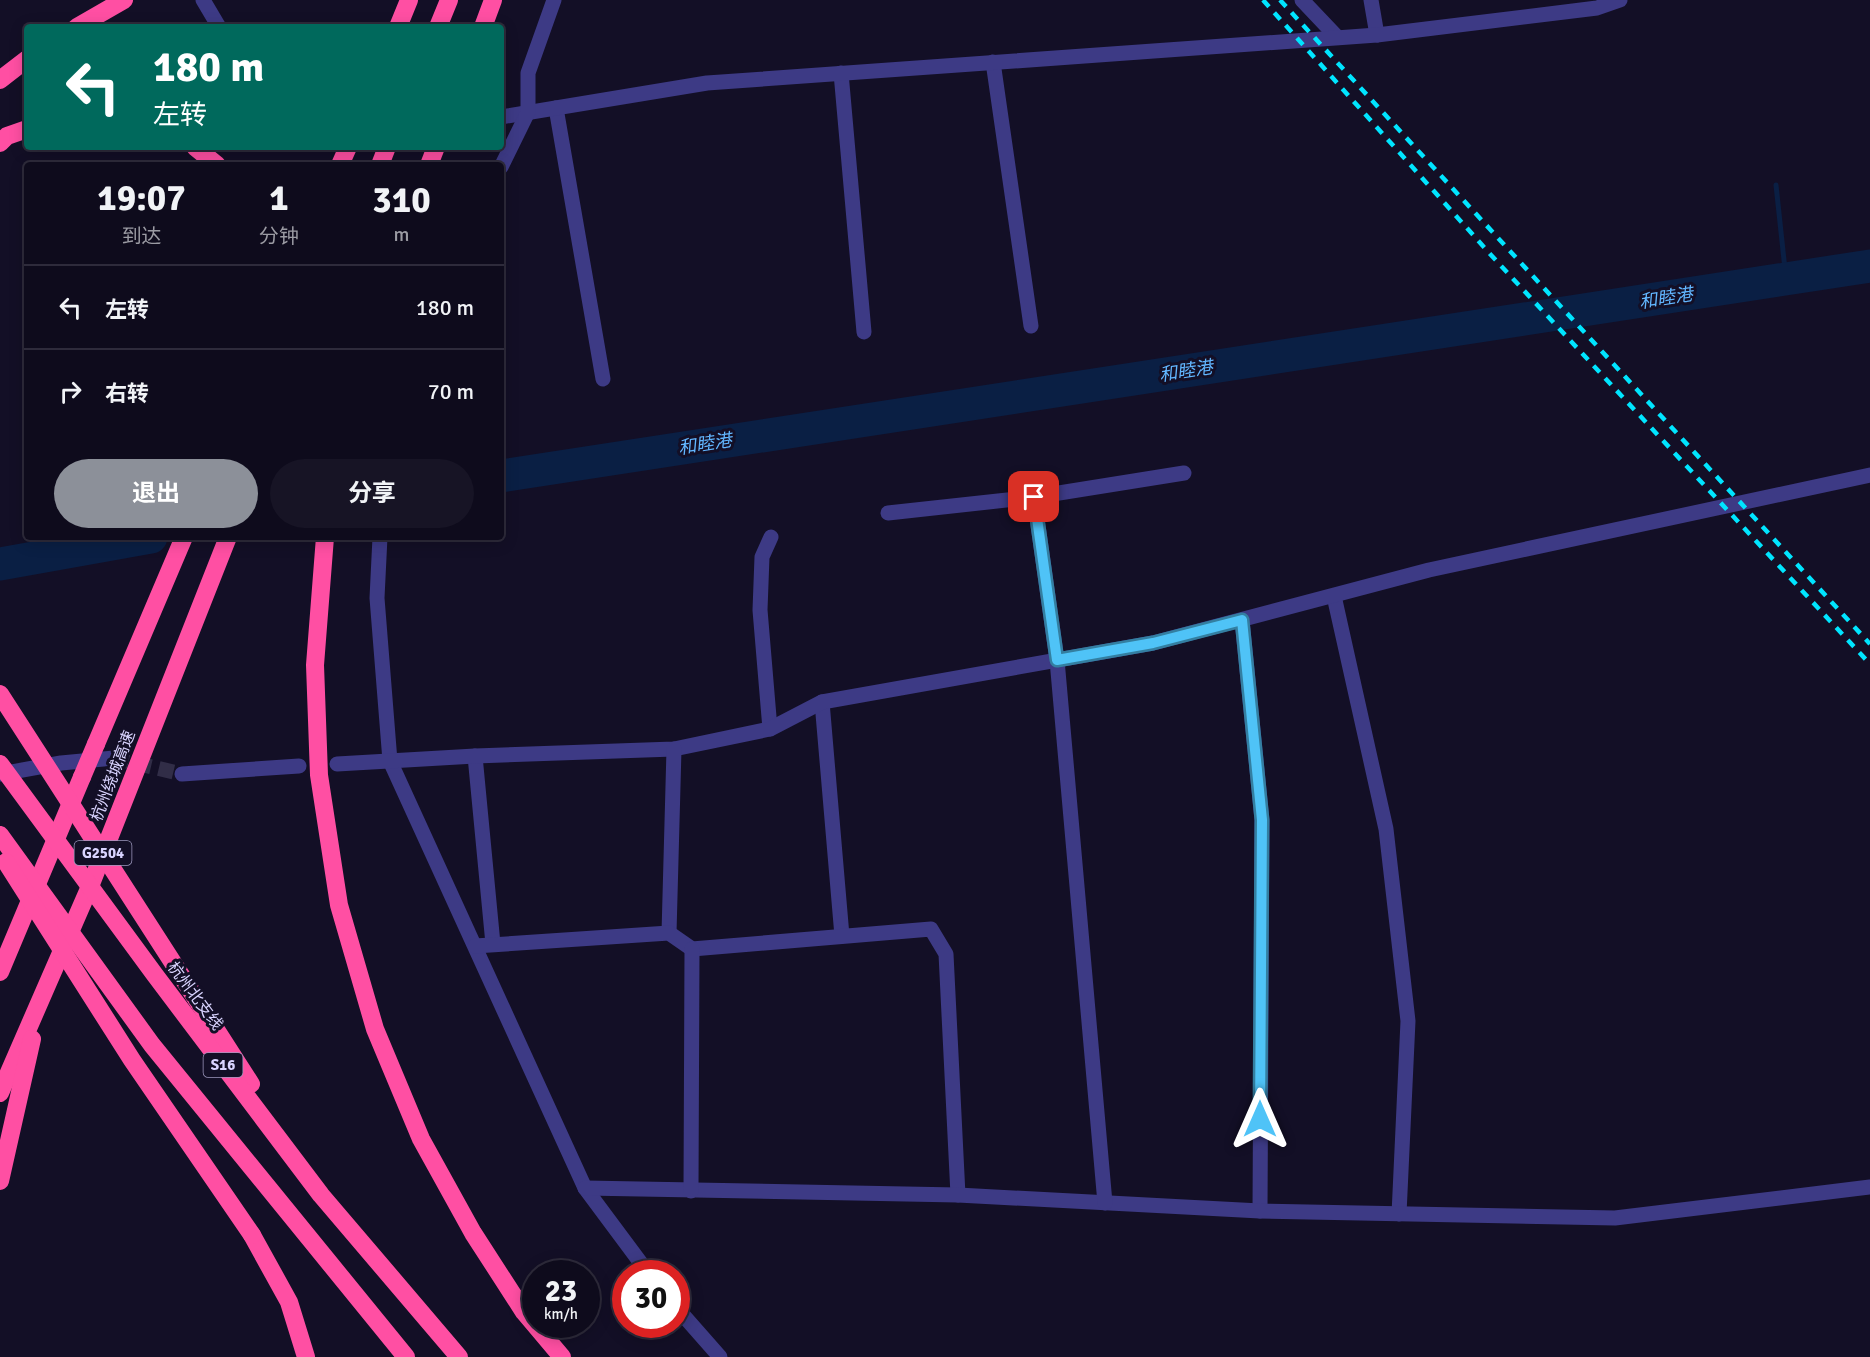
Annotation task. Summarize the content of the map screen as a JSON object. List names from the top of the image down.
{
  "streets": {
    "highway": [
      "杭州绕城高速",
      "G2504",
      "杭州北支线",
      "S16"
    ]
  },
  "water": ["和睦港"],
  "page": {
    "turn": ["180 m", "左转"],
    "eta": [
      "19:07",
      "到达",
      "1",
      "分钟",
      "310",
      "m"
    ],
    "list": [
      {
        "name": "左转",
        "value": "180 m"
      },
      {
        "name": "右转",
        "value": "70 m"
      }
    ],
    "buttons": ["退出", "分享"],
    "speed": "23 km/h",
    "limit": "30"
  }
}
